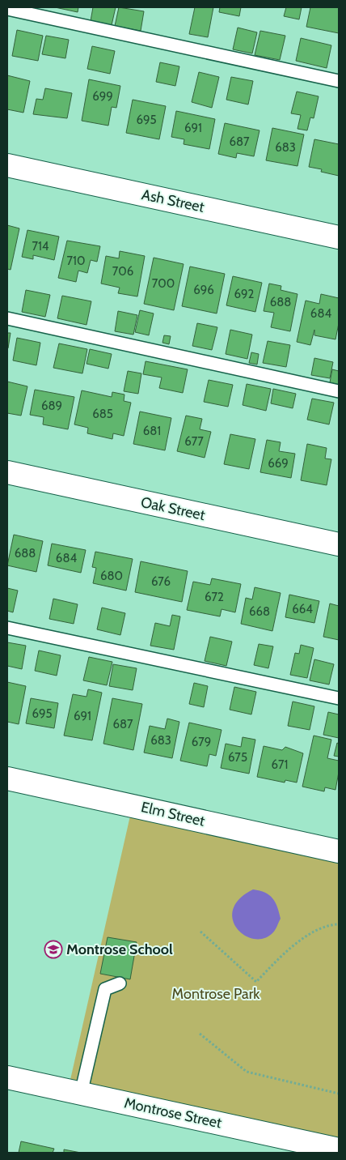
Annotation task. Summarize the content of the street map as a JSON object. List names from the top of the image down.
{
  "streets": {
    "street": [
      "Ash Street",
      "Oak Street",
      "Elm Street",
      "Montrose Street"
    ]
  },
  "parks": ["Montrose Park"],
  "places": {
    "school or university": ["Montrose School"]
  },
  "house_numbers": [
    "699",
    "695",
    "691",
    "687",
    "683",
    "714",
    "710",
    "706",
    "700",
    "696",
    "692",
    "688",
    "684",
    "689",
    "685",
    "681",
    "677",
    "669",
    "688",
    "684",
    "680",
    "676",
    "672",
    "664",
    "668",
    "695",
    "691",
    "687",
    "683",
    "679",
    "675",
    "671"
  ]
}
